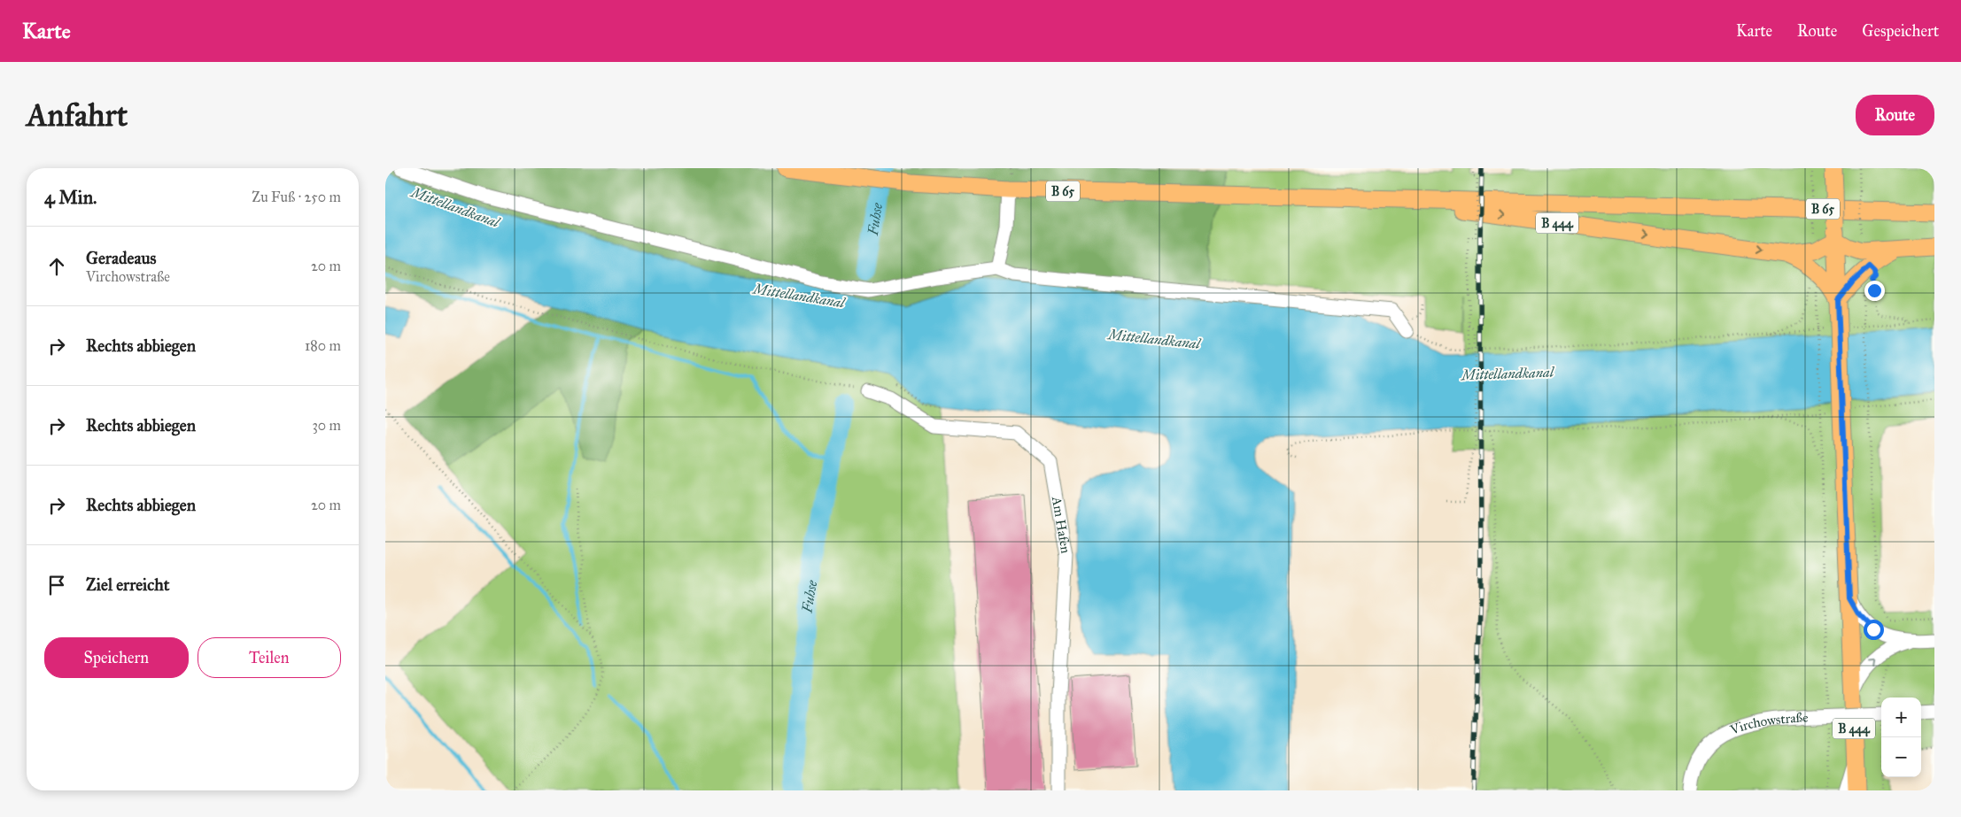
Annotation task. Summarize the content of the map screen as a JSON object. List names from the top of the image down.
{
  "streets": {
    "main road": ["B 65", "B 444"],
    "street": ["Am Hafen", "Virchowstraße"]
  },
  "crossings": [
    ["B 65", "B 444"]
  ],
  "water": ["Mittellandkanal", "Fuhse"],
  "page": {
    "header": "Karte",
    "nav": ["Karte", "Route", "Gespeichert"],
    "buttons": [
      "Route",
      ["Speichern", "Teilen"]
    ],
    "title": "Anfahrt",
    "heading": ["4 Min.", "Zu Fuß · 250 m"],
    "list": [
      ["Geradeaus", "Virchowstraße", "20 m"],
      ["Rechts abbiegen", "180 m"],
      ["Rechts abbiegen", "30 m"],
      ["Rechts abbiegen", "20 m"],
      "Ziel erreicht"
    ],
    "map_buttons": ["+", "−"]
  }
}
